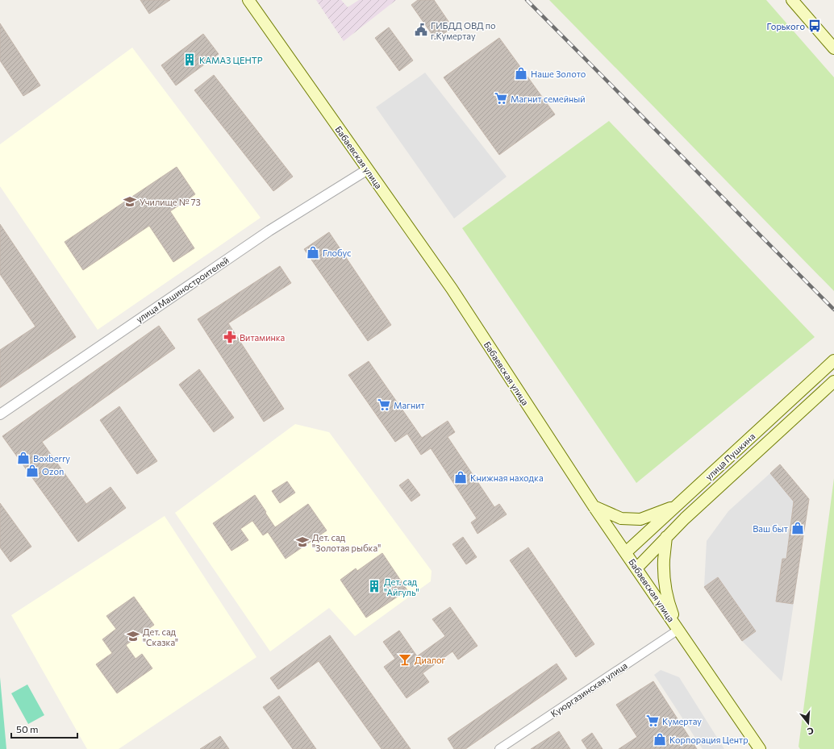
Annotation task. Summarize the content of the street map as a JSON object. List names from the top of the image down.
{
  "streets": {
    "main road": ["Бабаевская улица", "улица Пушкина"],
    "street": ["улица Машиностроителей", "Куюргазинская улица"]
  },
  "crossings": [
    ["Бабаевская улица", "улица Машиностроителей"],
    ["Бабаевская улица", "улица Пушкина"],
    ["Бабаевская улица", "Куюргазинская улица"]
  ],
  "places": {
    "bus stop": ["Горького"],
    "public building": ["ГИБДД ОВД по г.Кумертау"],
    "building": ["КАМАЗ ЦЕНТР", "Дет. сад \"Айгуль\""],
    "shop": [
      "Наше Золото",
      "Глобус",
      "Boxberry",
      "Ozon",
      "Книжная находка",
      "Ваш быт",
      "Корпорация Центр"
    ],
    "supermarket": ["Магнит семейный", "Магнит", "Кумертау"],
    "school or university": ["Училище № 73", "Дет. сад \"Золотая рыбка\"", "Дет. сад \"Сказка\""],
    "pharmacy": ["Витаминка"],
    "bar": ["Диалог"]
  },
  "scale_bar": "50 m",
  "north": "bottom"
}
